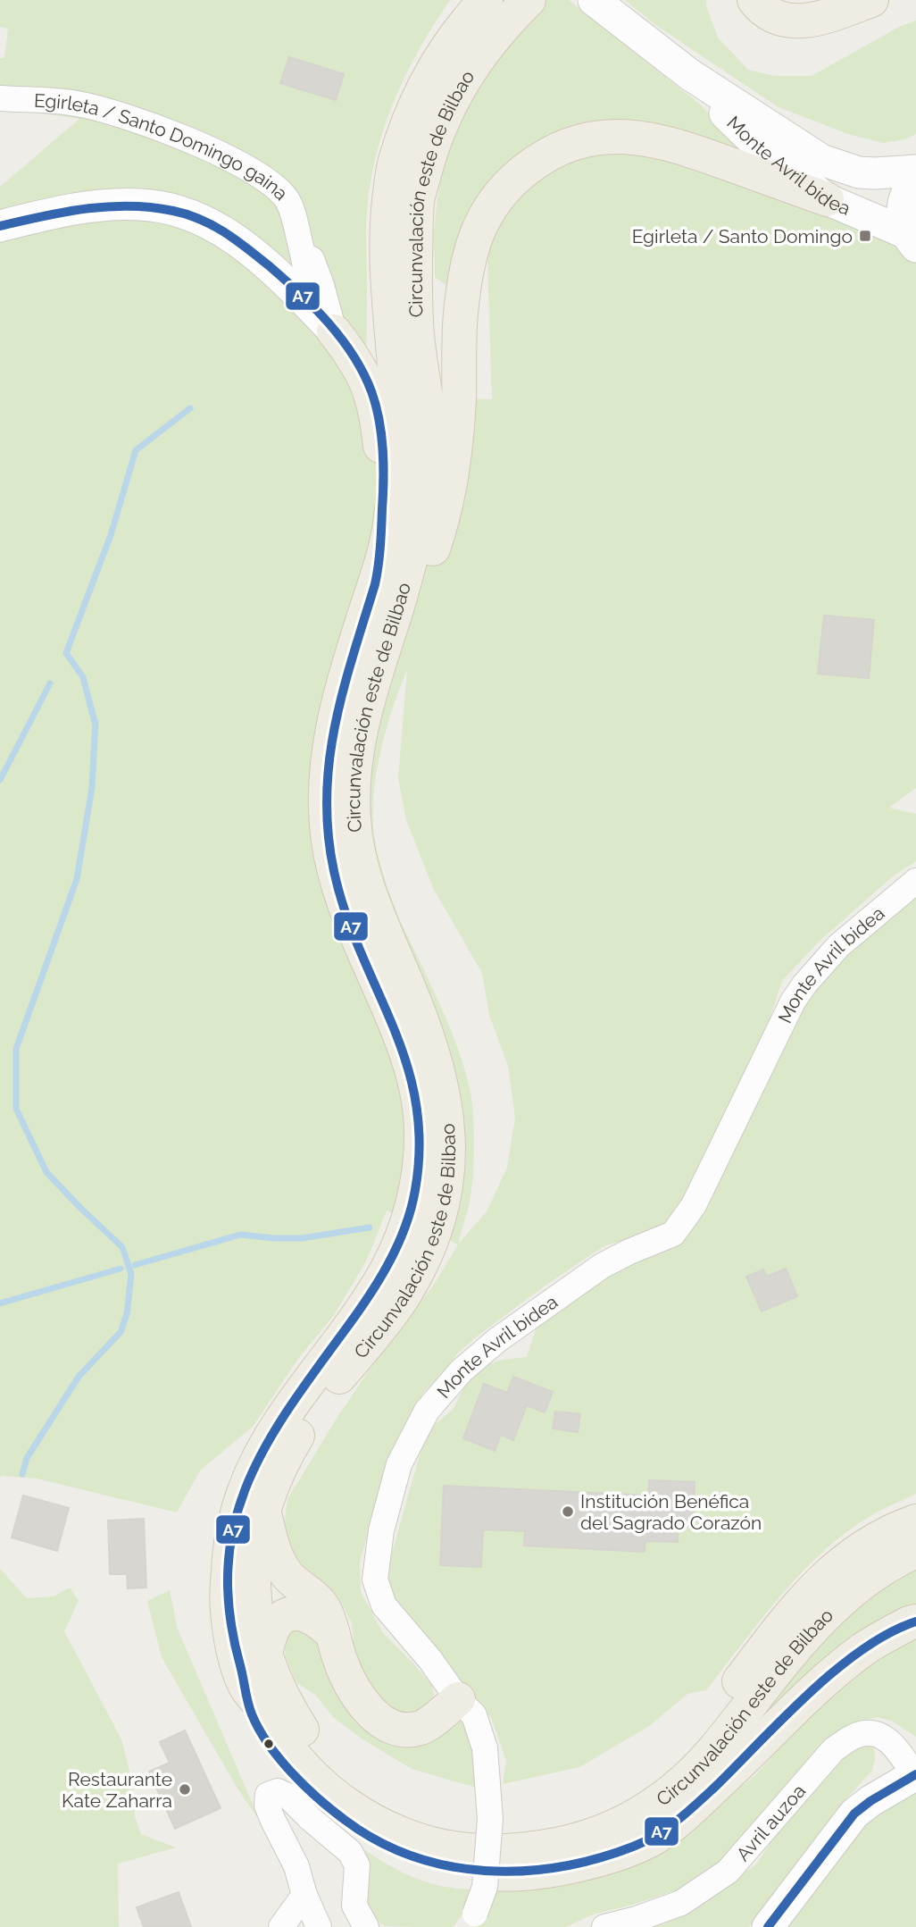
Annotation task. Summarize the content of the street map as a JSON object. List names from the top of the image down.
{
  "streets": {
    "main road": ["Circunvalación este de Bilbao"],
    "street": ["Egirleta / Santo Domingo gaina", "Monte Avril bidea", "Avril auzoa"]
  },
  "places": {
    "transit": ["Egirleta / Santo Domingo"],
    "other": ["Institución Benéfica del Sagrado Corazón", "Restaurante Kate Zaharra"]
  },
  "lines": ["transit line A7"]
}
